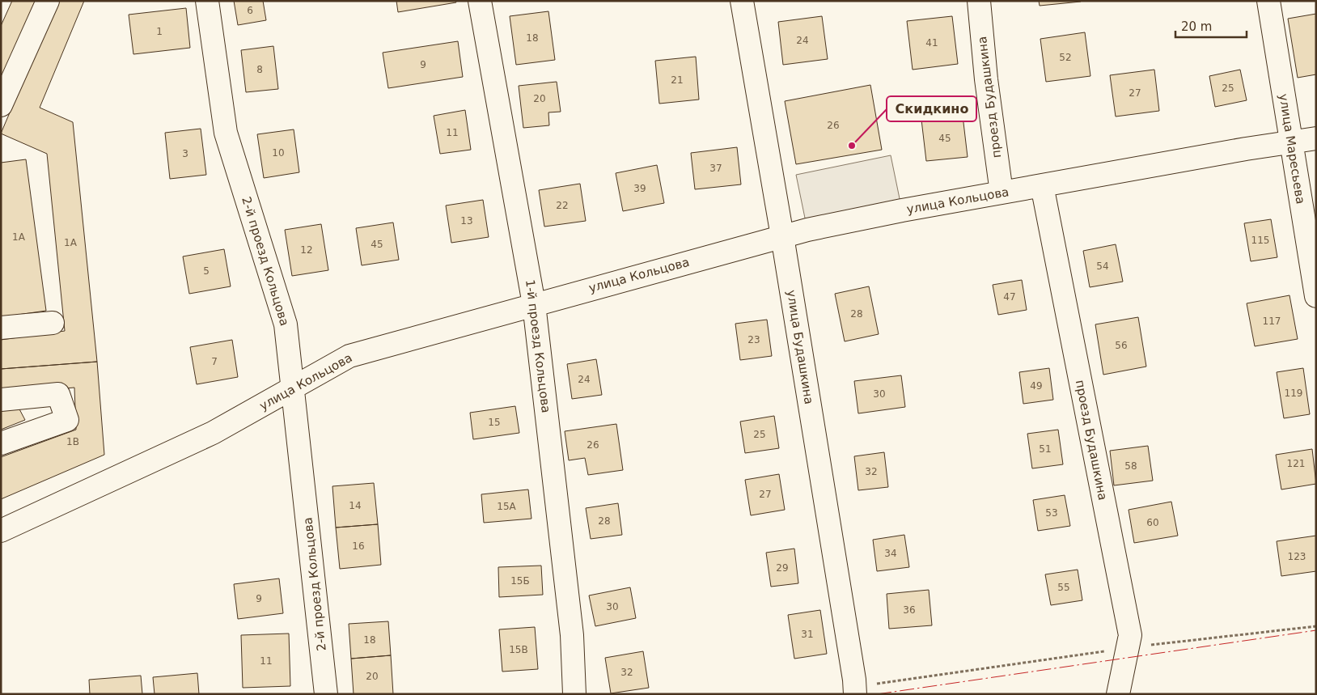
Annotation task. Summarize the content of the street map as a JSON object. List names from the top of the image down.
{
  "streets": {
    "street": [
      "проезд Будашкина",
      "улица Маресьева",
      "улица Кольцова",
      "2-й проезд Кольцова",
      "1-й проезд Кольцова",
      "улица Будашкина"
    ]
  },
  "crossings": [
    ["проезд Будашкина", "улица Кольцова"],
    ["улица Маресьева", "улица Кольцова"],
    ["улица Кольцова", "2-й проезд Кольцова"],
    ["улица Кольцова", "1-й проезд Кольцова"],
    ["улица Кольцова", "улица Будашкина"]
  ],
  "places": ["Скидкино"],
  "house_numbers": [
    "6",
    "1",
    "18",
    "24",
    "41",
    "52",
    "9",
    "8",
    "21",
    "25",
    "27",
    "20",
    "26",
    "11",
    "45",
    "10",
    "3",
    "37",
    "39",
    "22",
    "13",
    "1А",
    "115",
    "1А",
    "45",
    "12",
    "54",
    "5",
    "47",
    "28",
    "117",
    "23",
    "56",
    "7",
    "24",
    "49",
    "119",
    "30",
    "15",
    "25",
    "1В",
    "26",
    "51",
    "121",
    "58",
    "32",
    "27",
    "14",
    "15А",
    "53",
    "28",
    "60",
    "16",
    "34",
    "123",
    "29",
    "15Б",
    "55",
    "9",
    "30",
    "36",
    "31",
    "18",
    "15В",
    "11",
    "32",
    "20"
  ],
  "scale_bar": "20 m"
}
